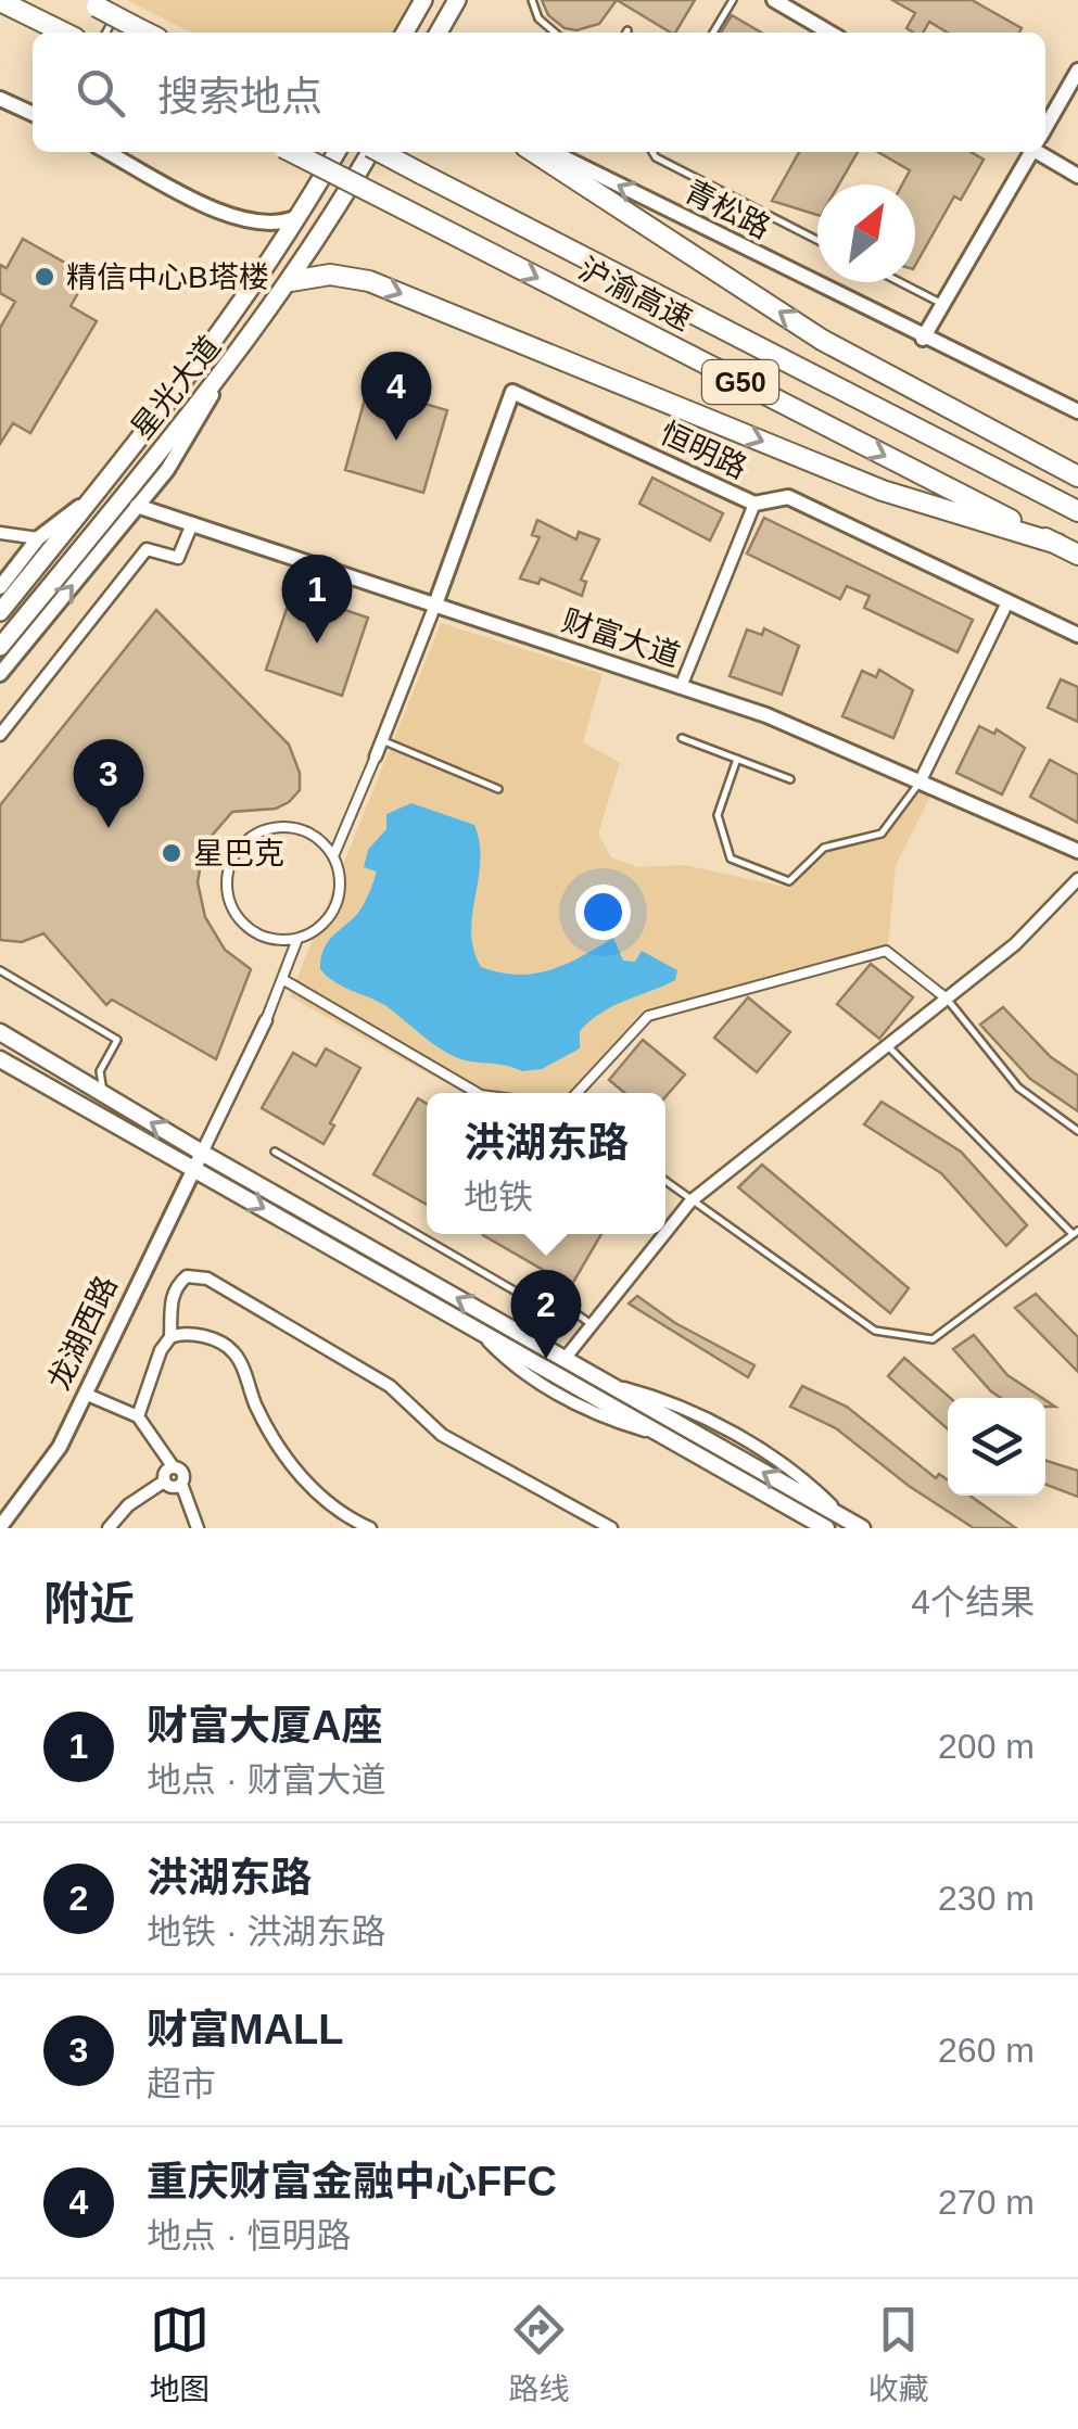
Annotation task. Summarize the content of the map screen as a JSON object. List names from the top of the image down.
{
  "streets": {
    "highway": ["沪渝高速", "G50"],
    "main road": ["星光大道"],
    "street": [
      "青松路",
      "恒明路",
      "财富大道",
      "龙湖西路"
    ]
  },
  "crossings": [
    ["恒明路", "财富大道"]
  ],
  "one_way": ["青松路"],
  "places": ["精信中心B塔楼", "星巴克"],
  "north": "top right",
  "page": {
    "search": "搜索地点",
    "pins": [
      "4",
      "1",
      "3",
      "2"
    ],
    "popup": ["洪湖东路", "地铁"],
    "heading": ["附近", "4个结果"],
    "list": [
      {
        "mark": "1",
        "name": "财富大厦A座",
        "note": "地点 · 财富大道",
        "value": "200 m"
      },
      {
        "mark": "2",
        "name": "洪湖东路",
        "note": "地铁 · 洪湖东路",
        "value": "230 m"
      },
      {
        "mark": "3",
        "name": "财富MALL",
        "note": "超市",
        "value": "260 m"
      },
      {
        "mark": "4",
        "name": "重庆财富金融中心FFC",
        "note": "地点 · 恒明路",
        "value": "270 m"
      }
    ],
    "nav": ["地图", "路线", "收藏"]
  }
}
